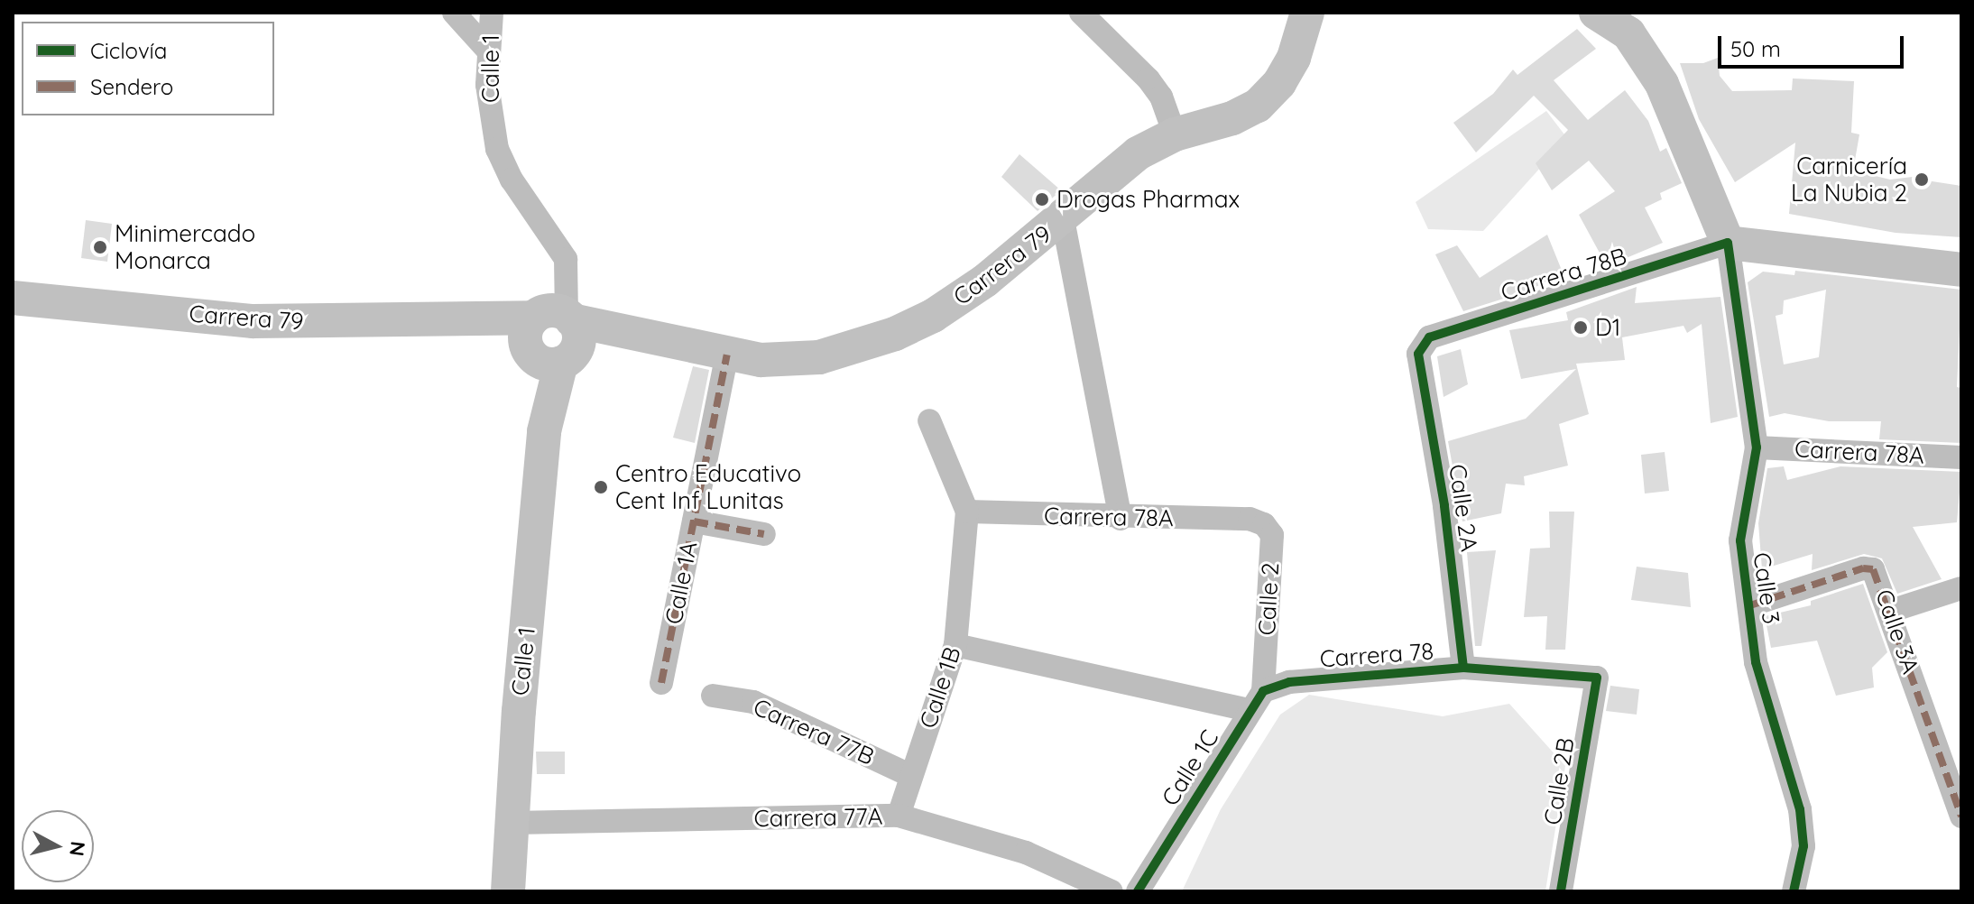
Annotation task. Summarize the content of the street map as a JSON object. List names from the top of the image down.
{
  "streets": {
    "main road": [
      "Calle 1",
      "Carrera 79",
      "Carrera 78B",
      "Calle 3"
    ],
    "street": [
      "Carrera 78A",
      "Calle 2A",
      "Calle 1A",
      "Calle 2",
      "Calle 3A",
      "Carrera 78",
      "Calle 1B",
      "Carrera 77B",
      "Calle 1C",
      "Calle 2B",
      "Carrera 77A"
    ]
  },
  "crossings": [
    ["Calle 1", "Carrera 79"],
    ["Calle 1", "Carrera 77A"],
    ["Carrera 79", "Calle 1A"],
    ["Carrera 78B", "Calle 2A"],
    ["Carrera 78B", "Calle 3"],
    ["Carrera 78A", "Calle 3"],
    ["Carrera 78A", "Calle 2"],
    ["Carrera 78A", "Calle 1B"],
    ["Calle 2A", "Carrera 78"],
    ["Calle 3", "Calle 3A"],
    ["Calle 2", "Carrera 78"],
    ["Calle 2", "Calle 1C"],
    ["Carrera 78", "Calle 1C"],
    ["Carrera 78", "Calle 2B"],
    ["Calle 1B", "Carrera 77B"],
    ["Calle 1B", "Carrera 77A"]
  ],
  "places": [
    "Carnicería La Nubia 2",
    "Drogas Pharmax",
    "Minimercado Monarca",
    "D1",
    "Centro Educativo Cent Inf Lunitas"
  ],
  "legend": ["Ciclovía", "Sendero"],
  "scale_bar": "50 m",
  "north": "right"
}
